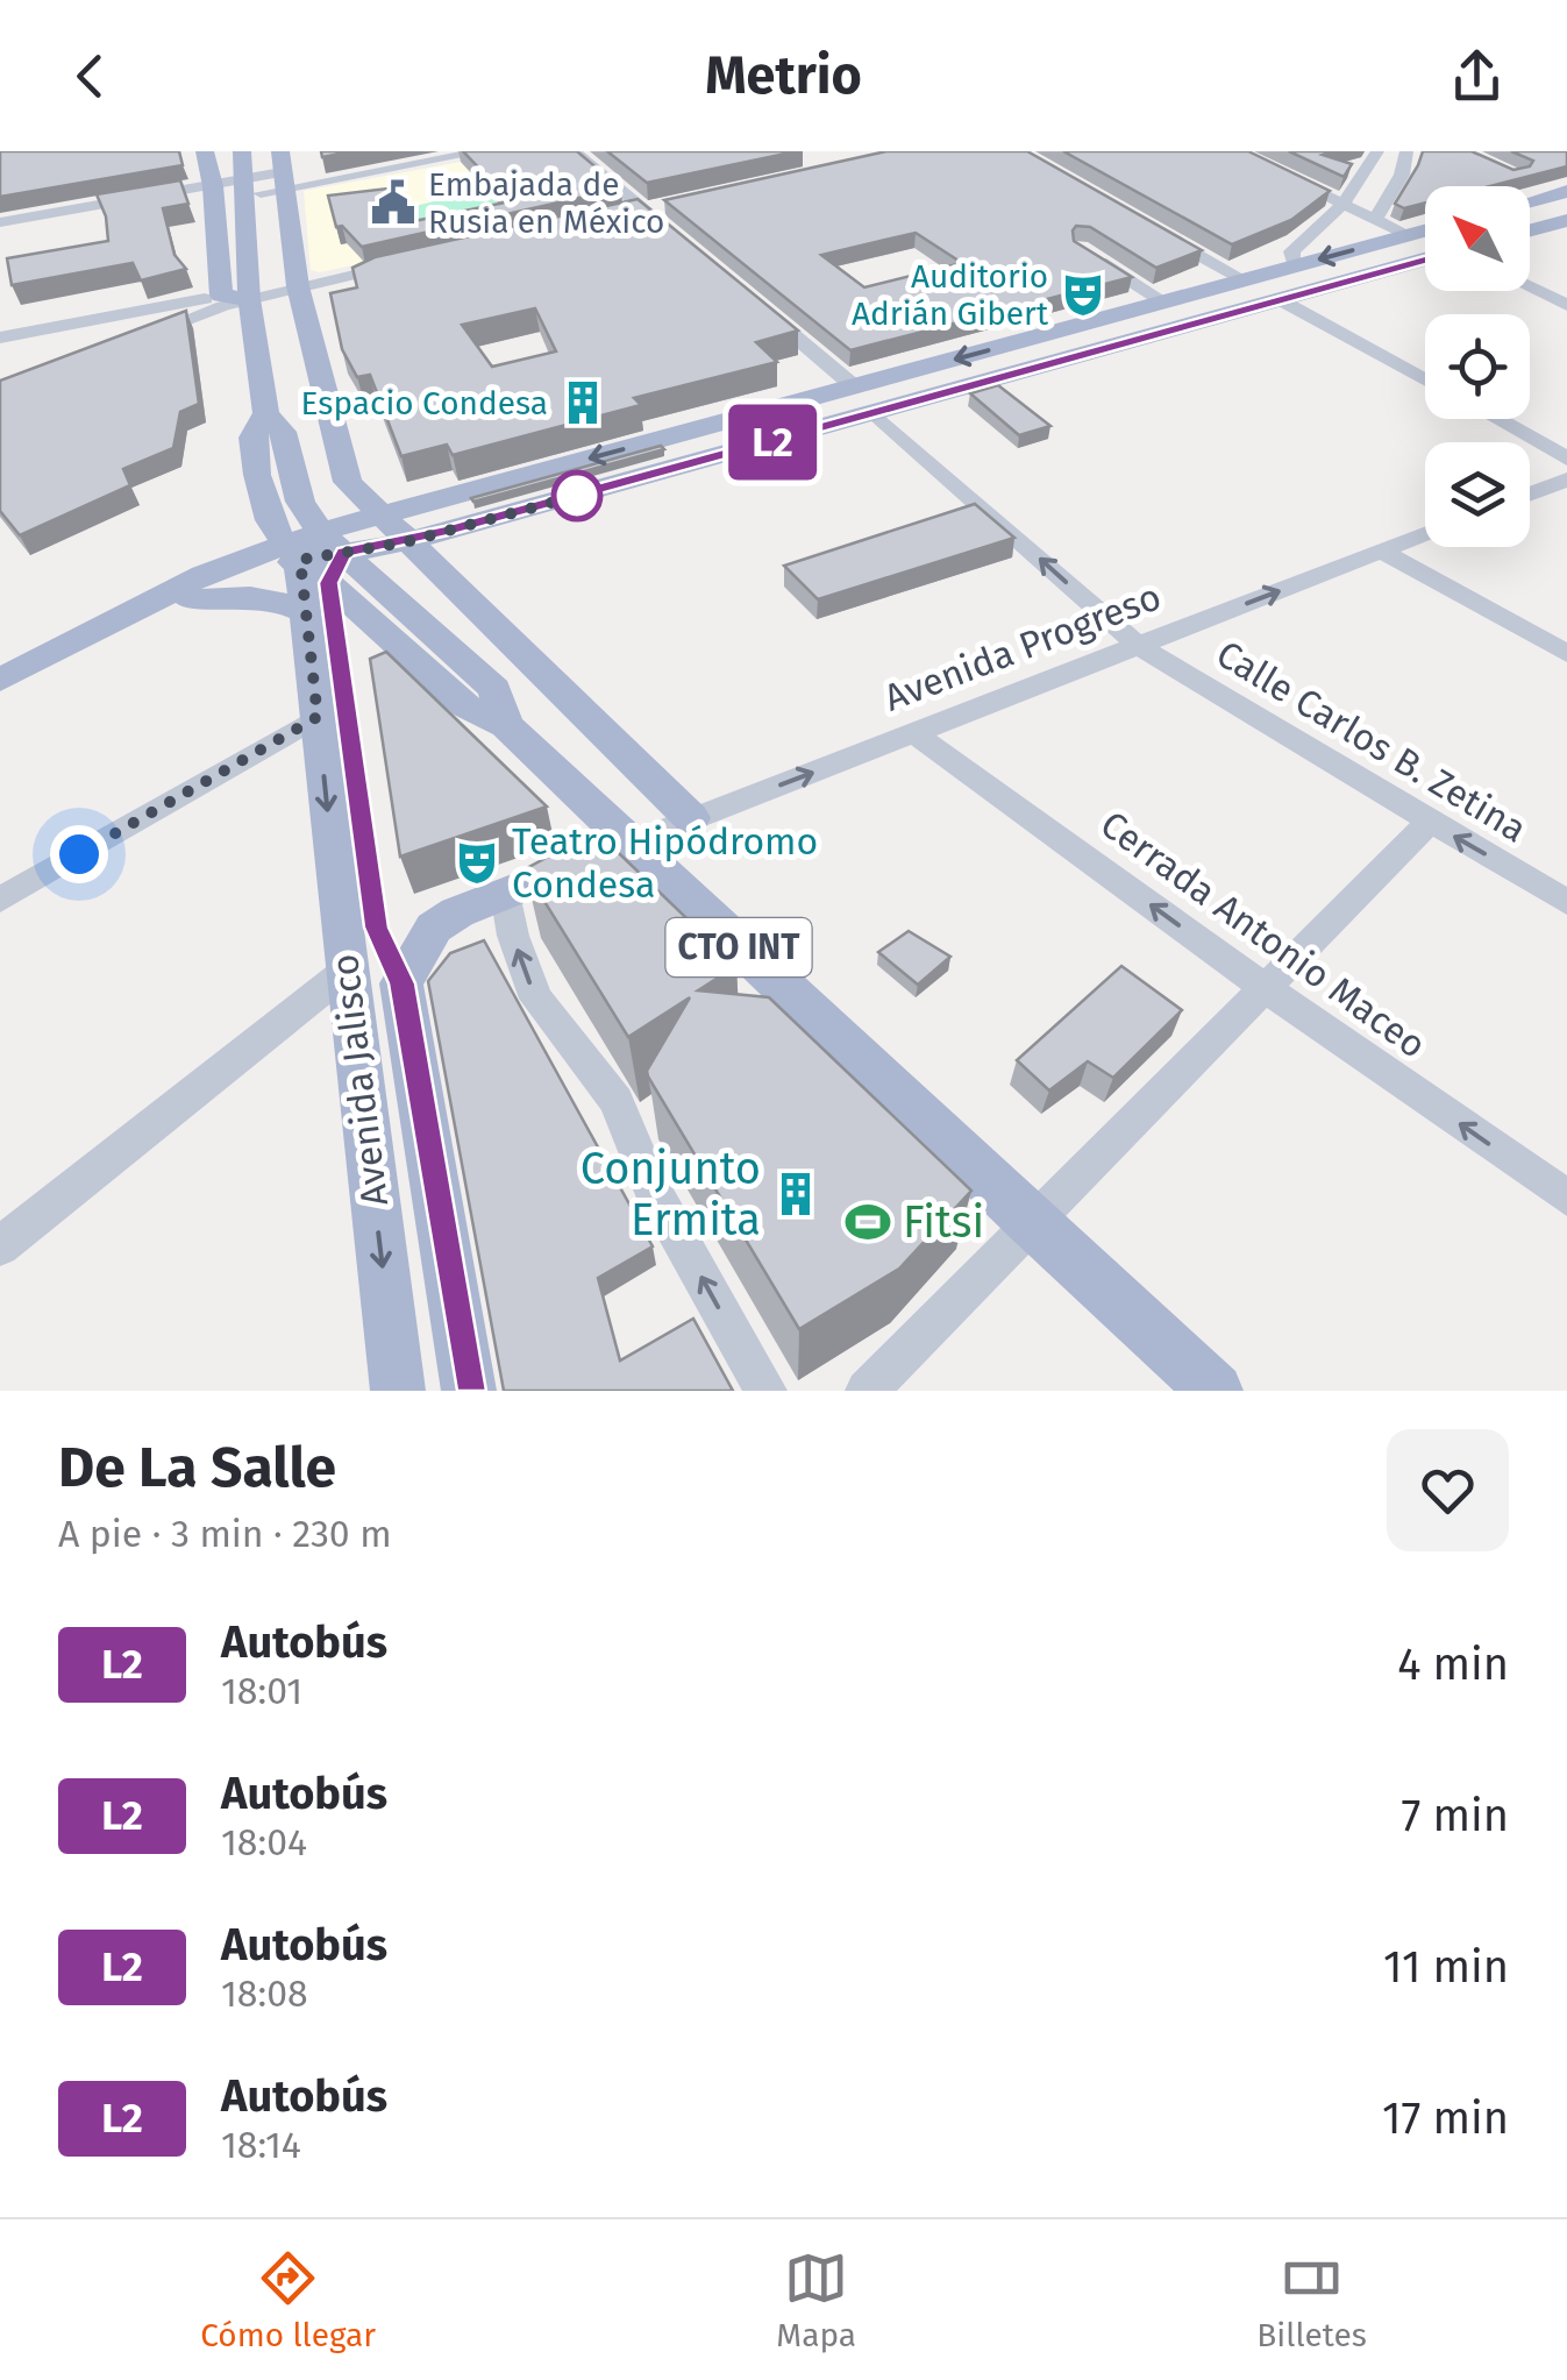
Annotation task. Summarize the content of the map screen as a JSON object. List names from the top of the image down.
{
  "streets": {
    "main road": ["CTO INT", "Avenida Jalisco"],
    "street": ["Avenida Progreso", "Calle Carlos B. Zetina", "Cerrada Antonio Maceo"]
  },
  "crossings": [
    ["Avenida Progreso", "Calle Carlos B. Zetina"],
    ["Avenida Progreso", "Cerrada Antonio Maceo"],
    ["Avenida Progreso", "CTO INT"],
    ["CTO INT", "Avenida Jalisco"]
  ],
  "one_way": [
    "Avenida Progreso",
    "Calle Carlos B. Zetina",
    "Cerrada Antonio Maceo",
    "Avenida Jalisco"
  ],
  "places": {
    "public building": ["Embajada de Rusia en México"],
    "theatre": ["Auditorio Adrián Gibert", "Teatro Hipódromo Condesa"],
    "building": ["Espacio Condesa", "Conjunto Ermita"],
    "sports": ["Fitsi"]
  },
  "lines": ["bus line L2"],
  "north": "top left",
  "page": {
    "header": "Metrio",
    "on_map": "L2",
    "heading": ["De La Salle", "A pie · 3 min · 230 m"],
    "list": [
      {
        "mark": "L2",
        "name": "Autobús",
        "note": "18:01",
        "value": "4 min"
      },
      {
        "mark": "L2",
        "name": "Autobús",
        "note": "18:04",
        "value": "7 min"
      },
      {
        "mark": "L2",
        "name": "Autobús",
        "note": "18:08",
        "value": "11 min"
      },
      {
        "mark": "L2",
        "name": "Autobús",
        "note": "18:14",
        "value": "17 min"
      }
    ],
    "tabs": ["Cómo llegar", "Mapa", "Billetes"]
  }
}
